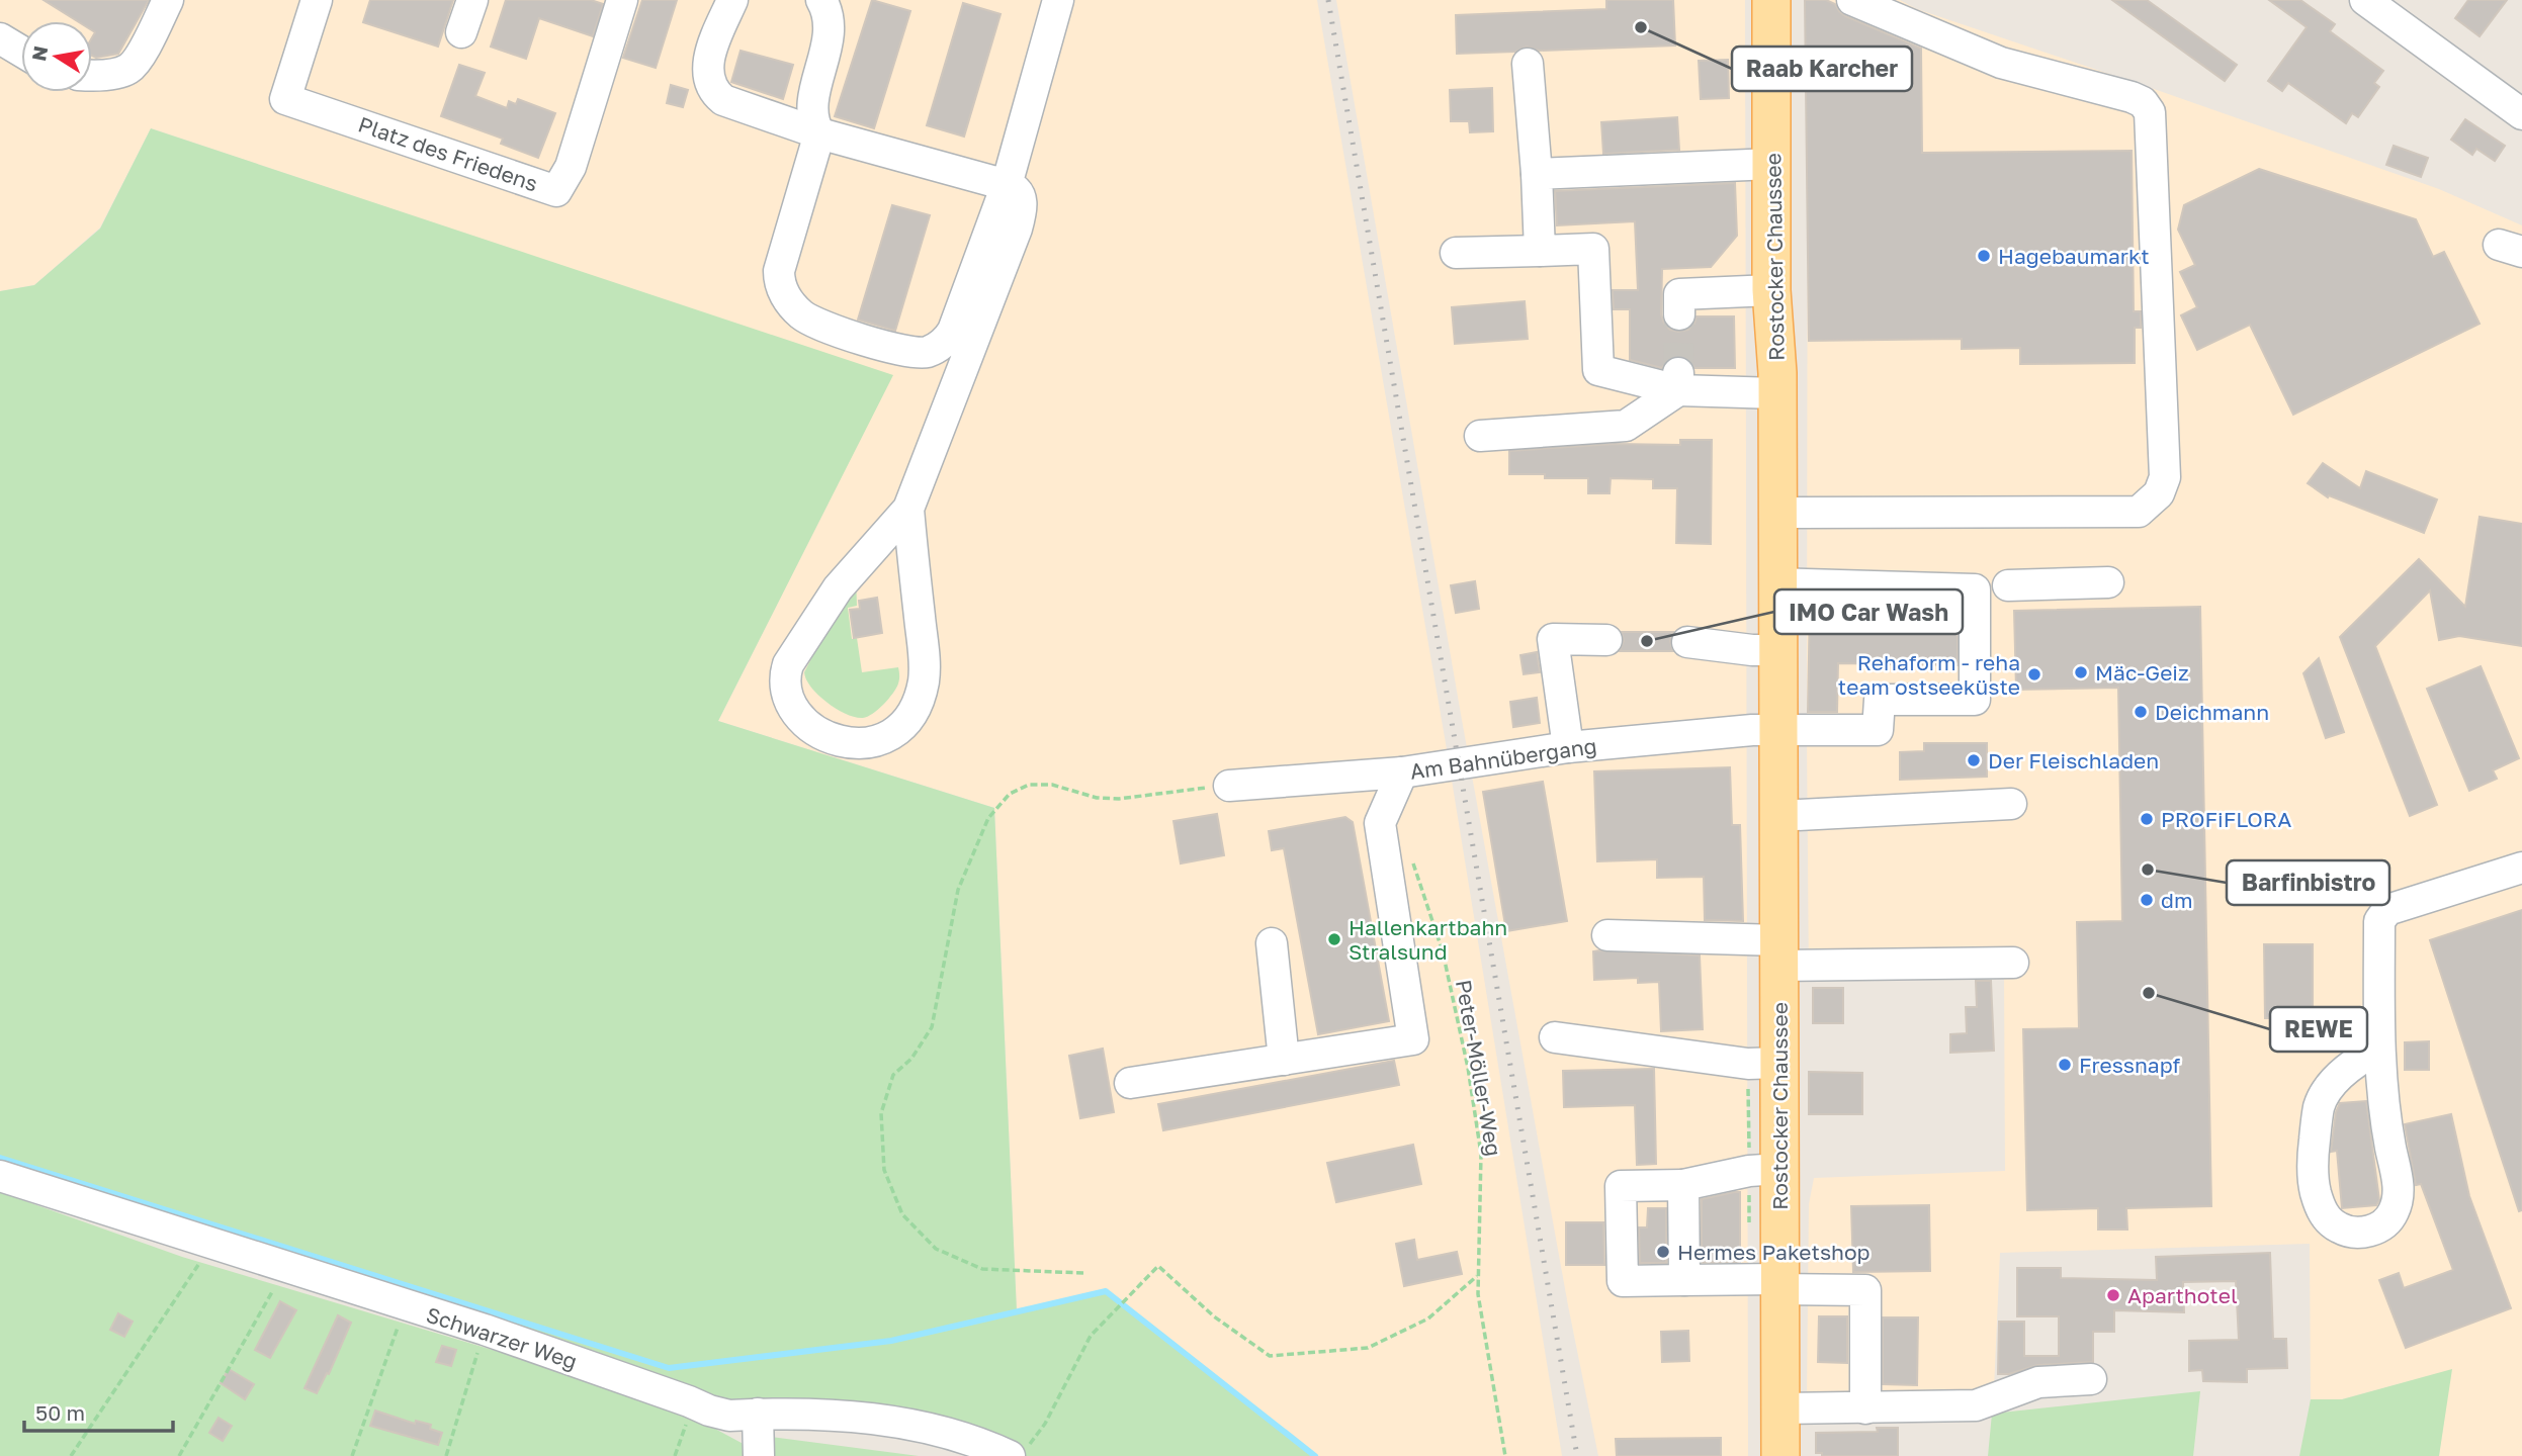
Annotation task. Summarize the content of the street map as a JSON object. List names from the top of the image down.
{
  "streets": {
    "main road": ["Rostocker Chaussee"],
    "street": ["Platz des Friedens", "Am Bahnübergang", "Schwarzer Weg"],
    "path": ["Peter-Möller-Weg"]
  },
  "crossings": [
    ["Rostocker Chaussee", "Am Bahnübergang"]
  ],
  "places": [
    "Raab Karcher",
    "Hagebaumarkt",
    "IMO Car Wash",
    "Mäc-Geiz",
    "Rehaform - reha team ostseeküste",
    "Deichmann",
    "Der Fleischladen",
    "PROFiFLORA",
    "Barfinbistro",
    "dm",
    "Hallenkartbahn Stralsund",
    "REWE",
    "Fressnapf",
    "Hermes Paketshop",
    "Aparthotel"
  ],
  "scale_bar": "50 m",
  "north": "left"
}
